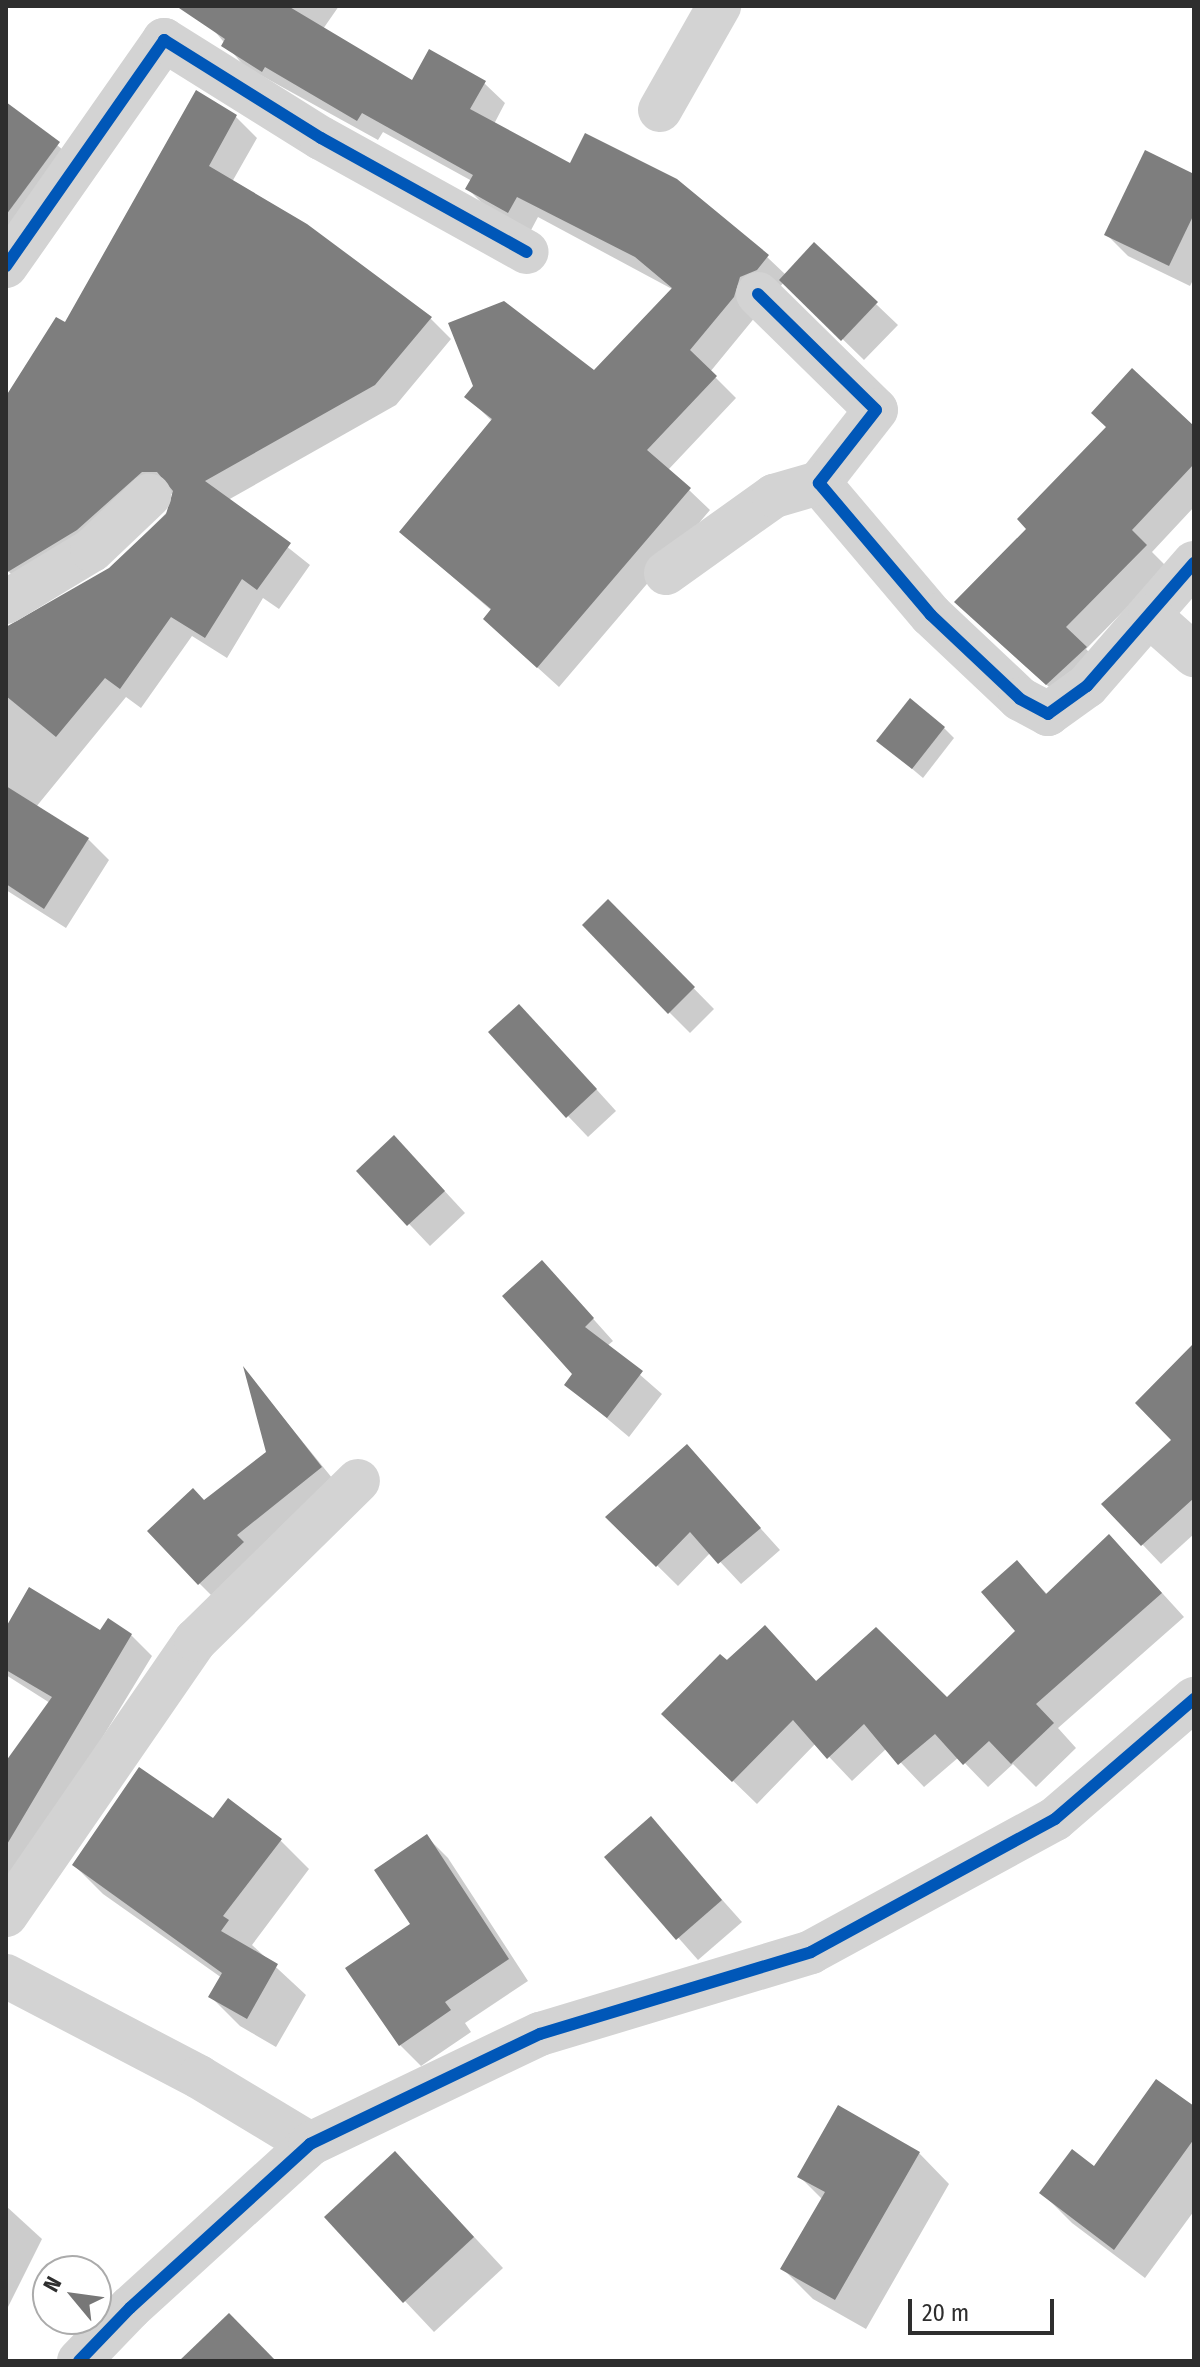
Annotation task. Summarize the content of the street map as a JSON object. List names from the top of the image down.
{
  "scale_bar": "20 m",
  "north": "top left"
}
